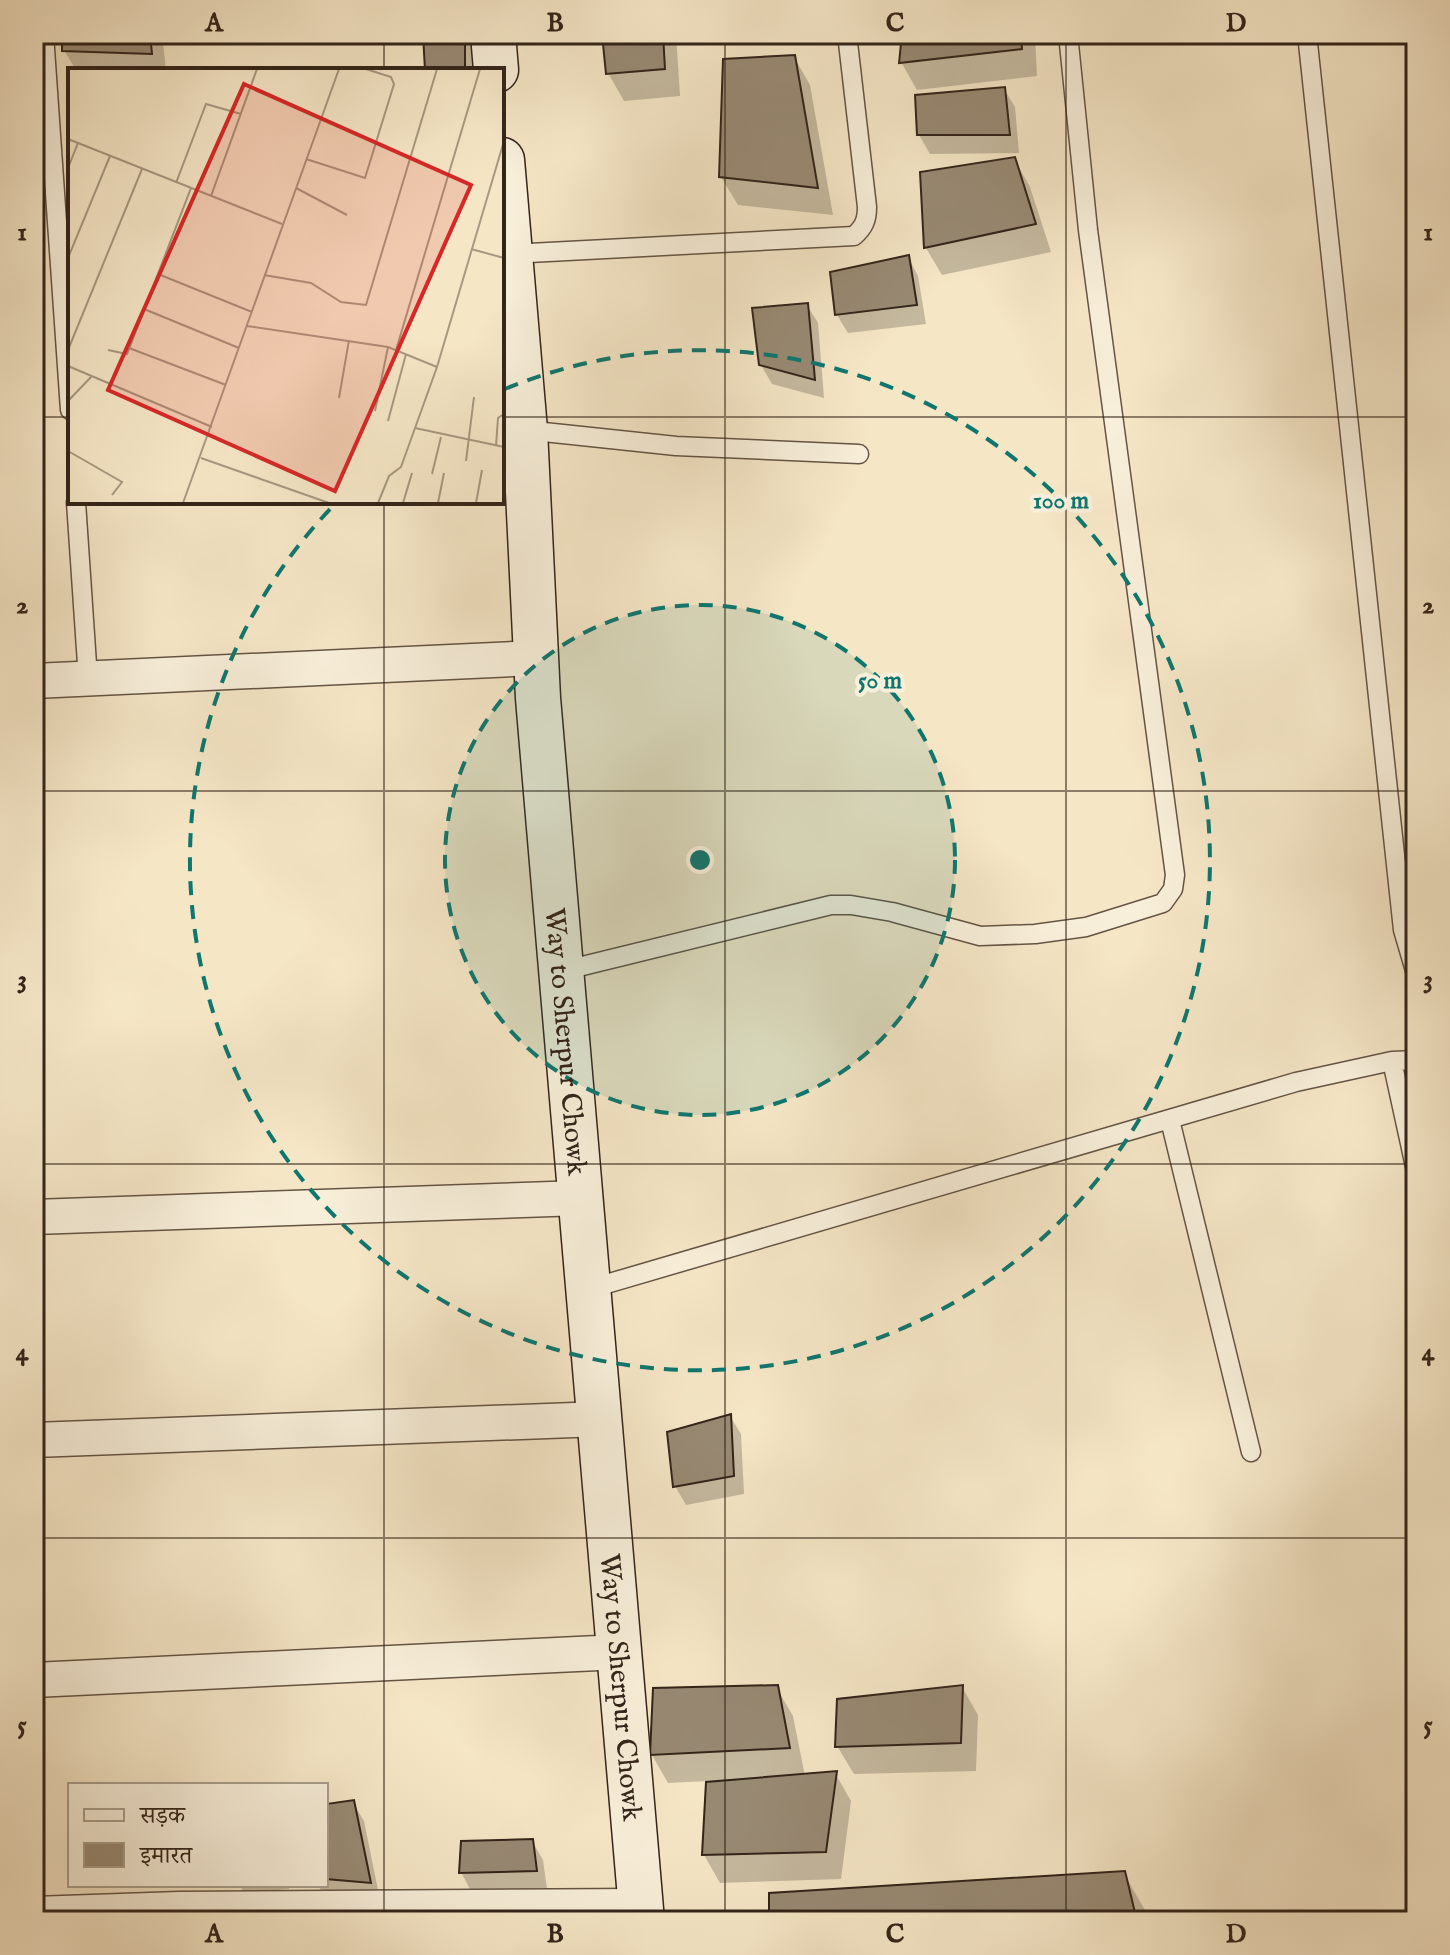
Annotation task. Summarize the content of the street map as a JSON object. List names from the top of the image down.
{
  "streets": {
    "street": ["Way to Sherpur Chowk"]
  },
  "legend": ["सड़क", "इमारत"],
  "grid": {
    "columns": [
      "A",
      "B",
      "C",
      "D"
    ],
    "rows": [
      "1",
      "2",
      "3",
      "4",
      "5"
    ]
  },
  "rings": ["100 m", "50 m"]
}
